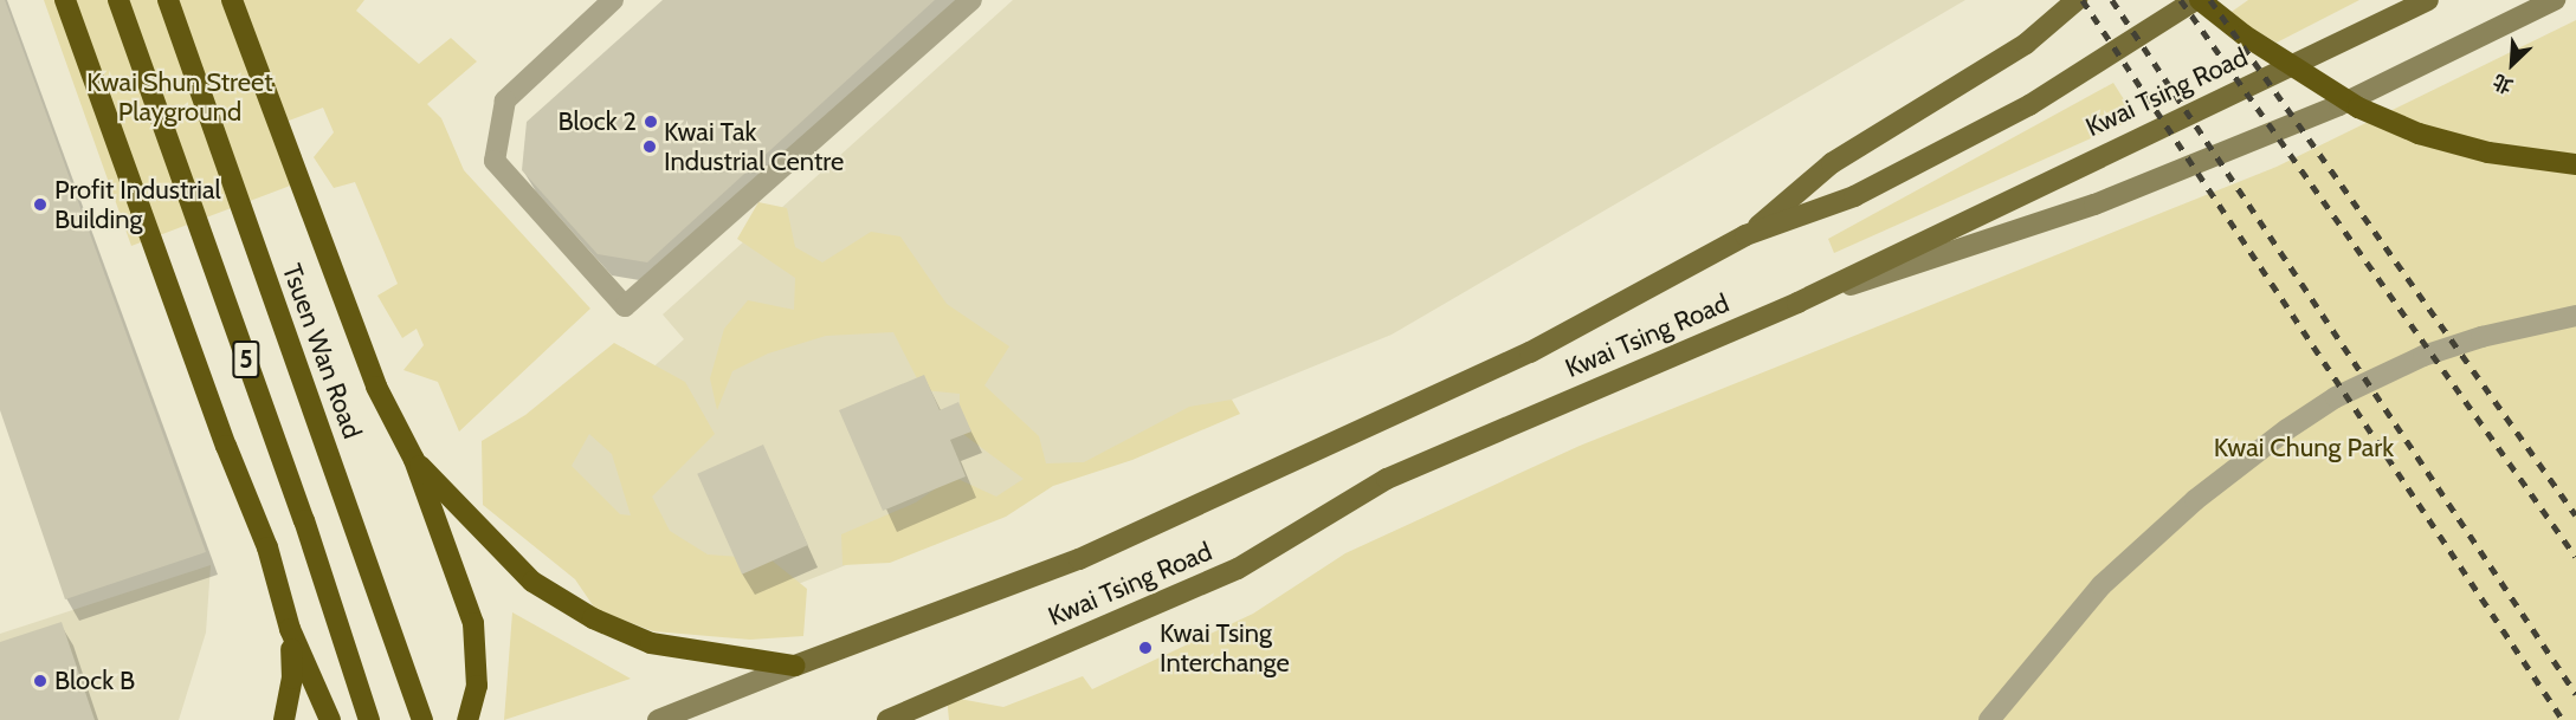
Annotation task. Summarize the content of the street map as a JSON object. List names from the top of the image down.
{
  "streets": {
    "highway": ["Tsuen Wan Road", "5"],
    "main road": ["Kwai Tsing Road"]
  },
  "parks": ["Kwai Shun Street Playground", "Kwai Chung Park"],
  "places": [
    "Block 2",
    "Kwai Tak Industrial Centre",
    "Profit Industrial Building",
    "Kwai Tsing Interchange",
    "Block B"
  ],
  "north": "bottom left"
}
